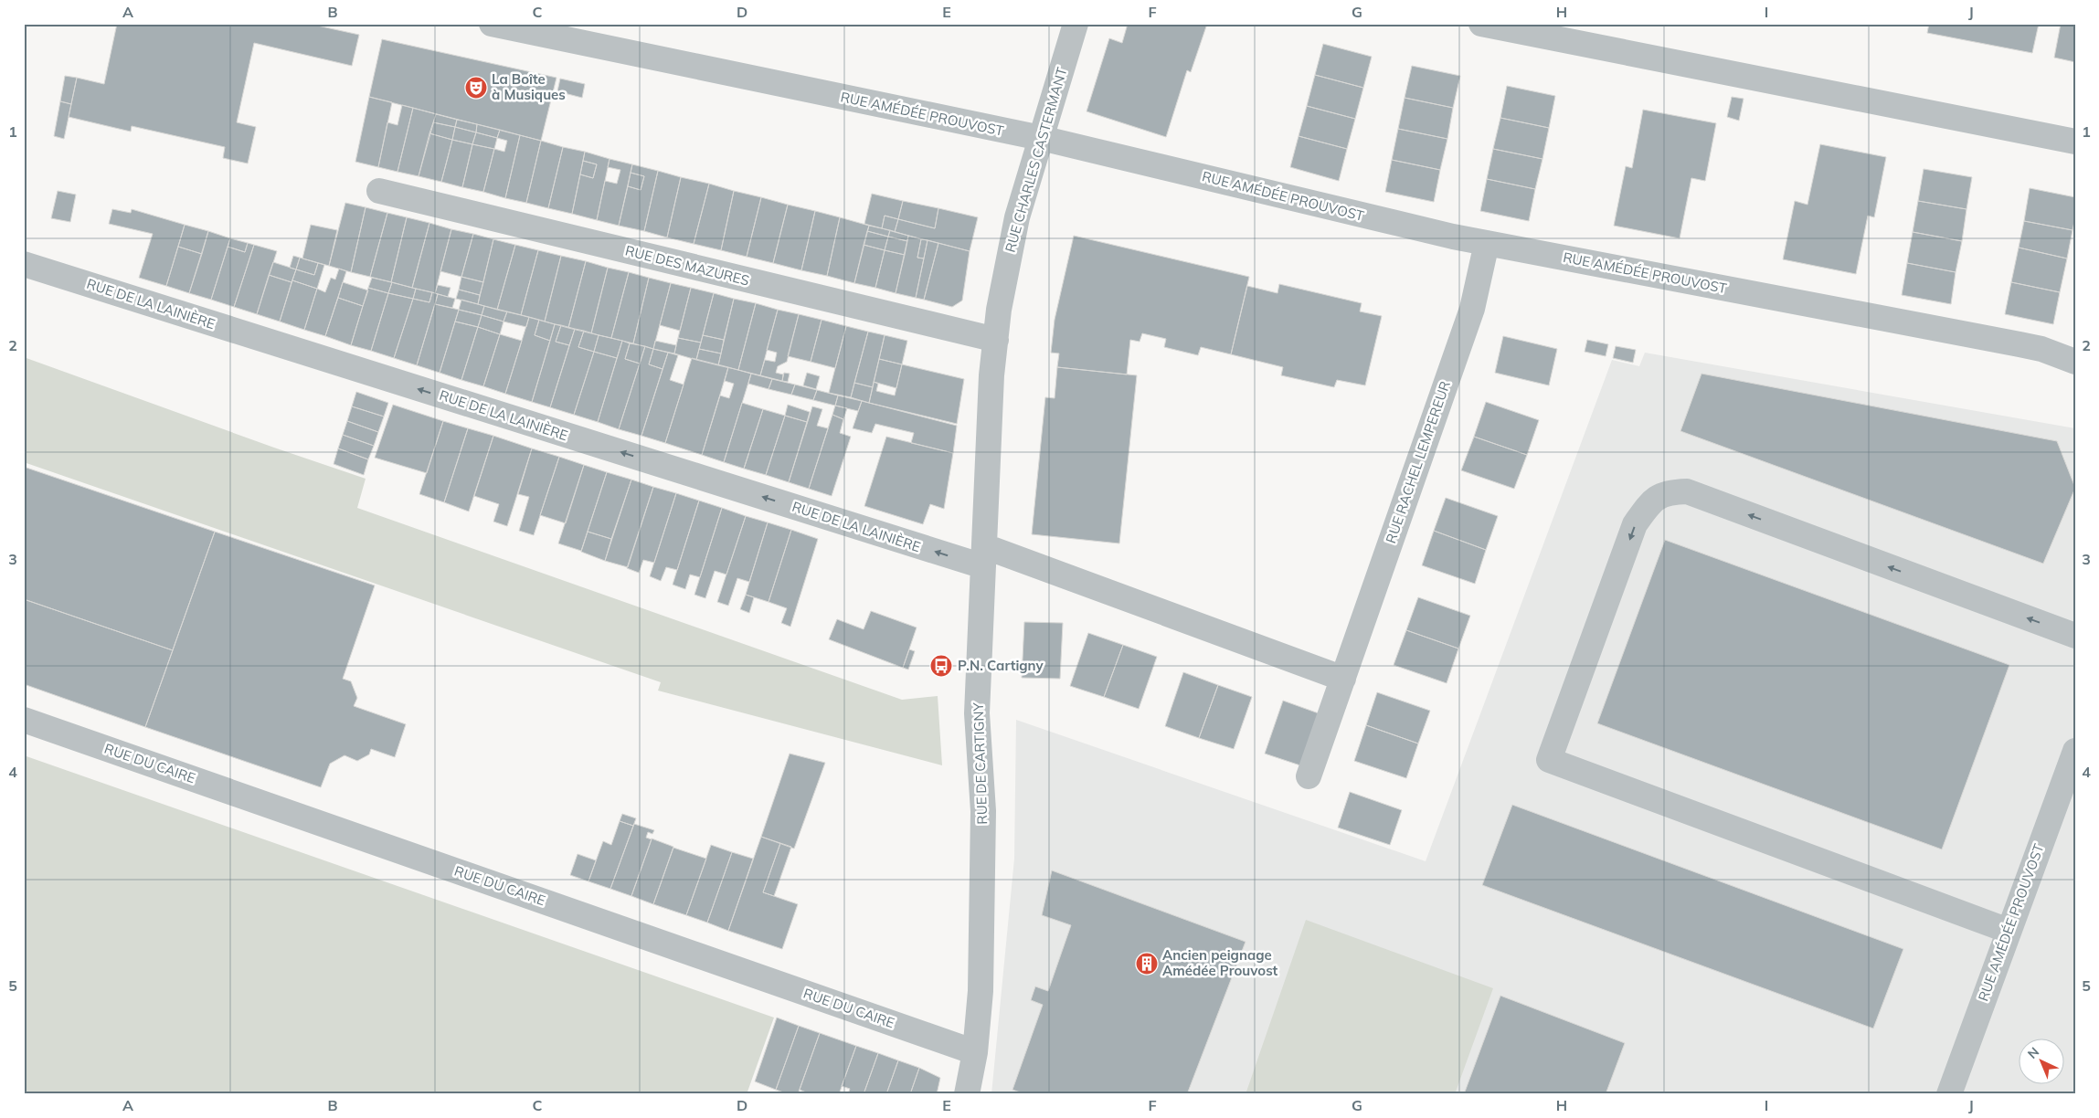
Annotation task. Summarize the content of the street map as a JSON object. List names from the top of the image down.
{
  "streets": {
    "street": [
      "RUE AMÉDÉE PROUVOST",
      "RUE CHARLES CASTERMANT",
      "RUE DES MAZURES",
      "RUE DE LA LAINIÈRE",
      "RUE RACHEL LEMPEREUR",
      "RUE DU CAIRE",
      "RUE DE CARTIGNY"
    ]
  },
  "crossings": [
    ["RUE AMÉDÉE PROUVOST", "RUE CHARLES CASTERMANT"],
    ["RUE AMÉDÉE PROUVOST", "RUE RACHEL LEMPEREUR"],
    ["RUE CHARLES CASTERMANT", "RUE DES MAZURES"],
    ["RUE CHARLES CASTERMANT", "RUE DE CARTIGNY"],
    ["RUE DE LA LAINIÈRE", "RUE DE CARTIGNY"],
    ["RUE DU CAIRE", "RUE DE CARTIGNY"]
  ],
  "one_way": ["RUE DE LA LAINIÈRE"],
  "places": {
    "theatre": ["La Boîte à Musiques"],
    "bus stop": ["P.N. Cartigny"],
    "building": ["Ancien peignage Amédée Prouvost"]
  },
  "north": "top left",
  "grid": {
    "columns": [
      "A",
      "B",
      "C",
      "D",
      "E",
      "F",
      "G",
      "H",
      "I",
      "J"
    ],
    "rows": [
      "1",
      "2",
      "3",
      "4",
      "5"
    ]
  }
}
